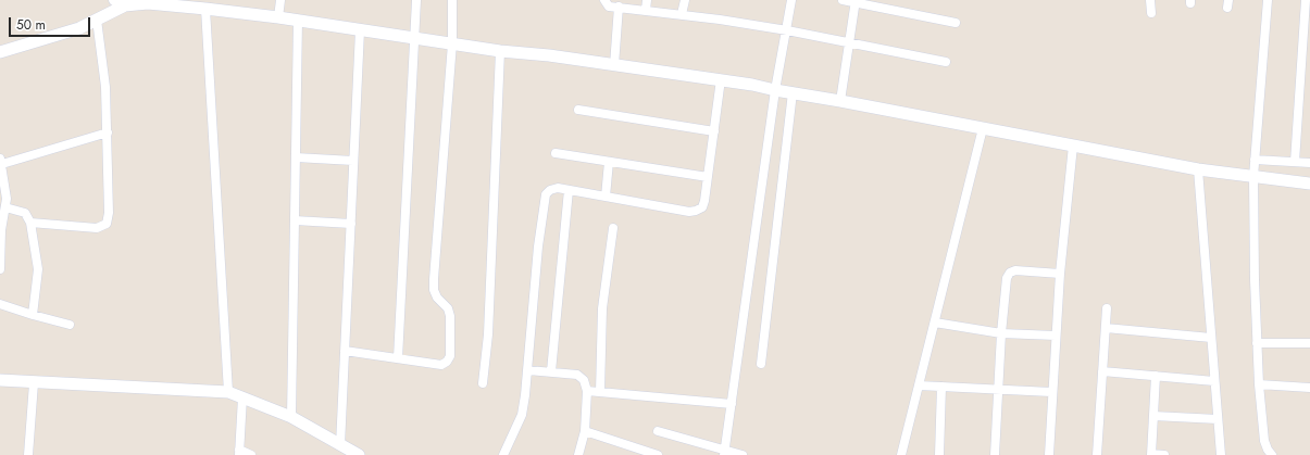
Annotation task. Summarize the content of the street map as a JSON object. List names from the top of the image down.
{
  "scale_bar": "50 m"
}
